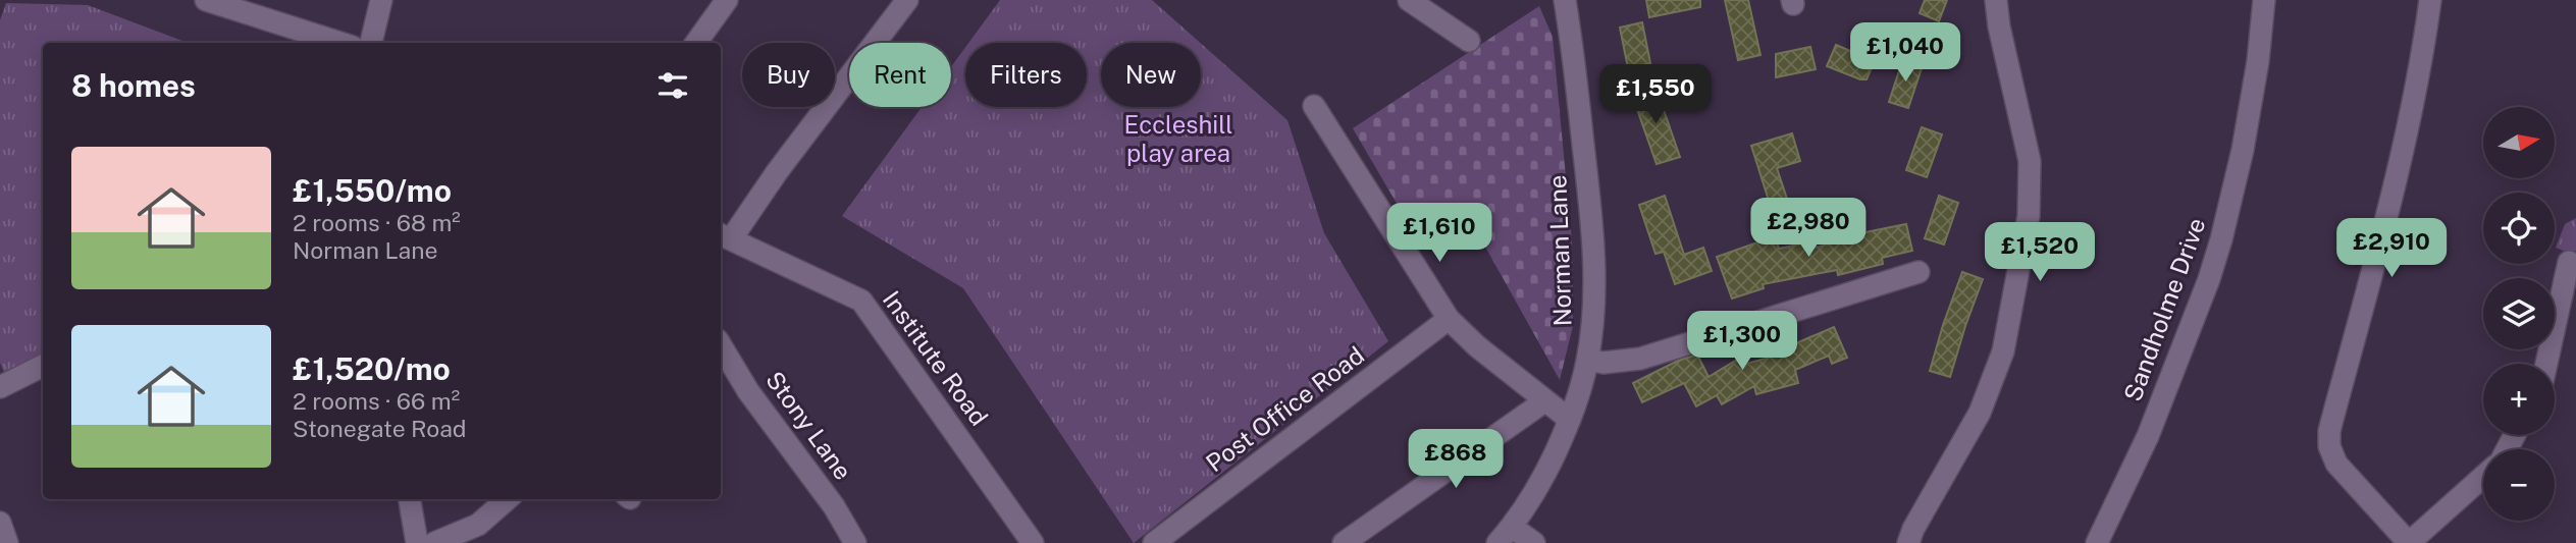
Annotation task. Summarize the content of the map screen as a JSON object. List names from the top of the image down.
{
  "streets": {
    "street": [
      "Norman Lane",
      "Sandholme Drive",
      "Institute Road",
      "Post Office Road",
      "Stony Lane"
    ]
  },
  "parks": ["Eccleshill play area"],
  "north": "right",
  "page": {
    "price": [
      "£1,040",
      "£1,550",
      "£2,980",
      "£1,610",
      "£2,910",
      "£1,520",
      "£1,300",
      "£868"
    ],
    "chip": [
      "Buy",
      "Rent",
      "Filters",
      "New"
    ],
    "heading": "8 homes",
    "map_buttons": ["+", "−"],
    "list": [
      {
        "name": "£1,550/mo",
        "note": "2 rooms · 68 m² · Norman Lane"
      },
      {
        "name": "£1,520/mo",
        "note": "2 rooms · 66 m² · Stonegate Road"
      }
    ]
  }
}
